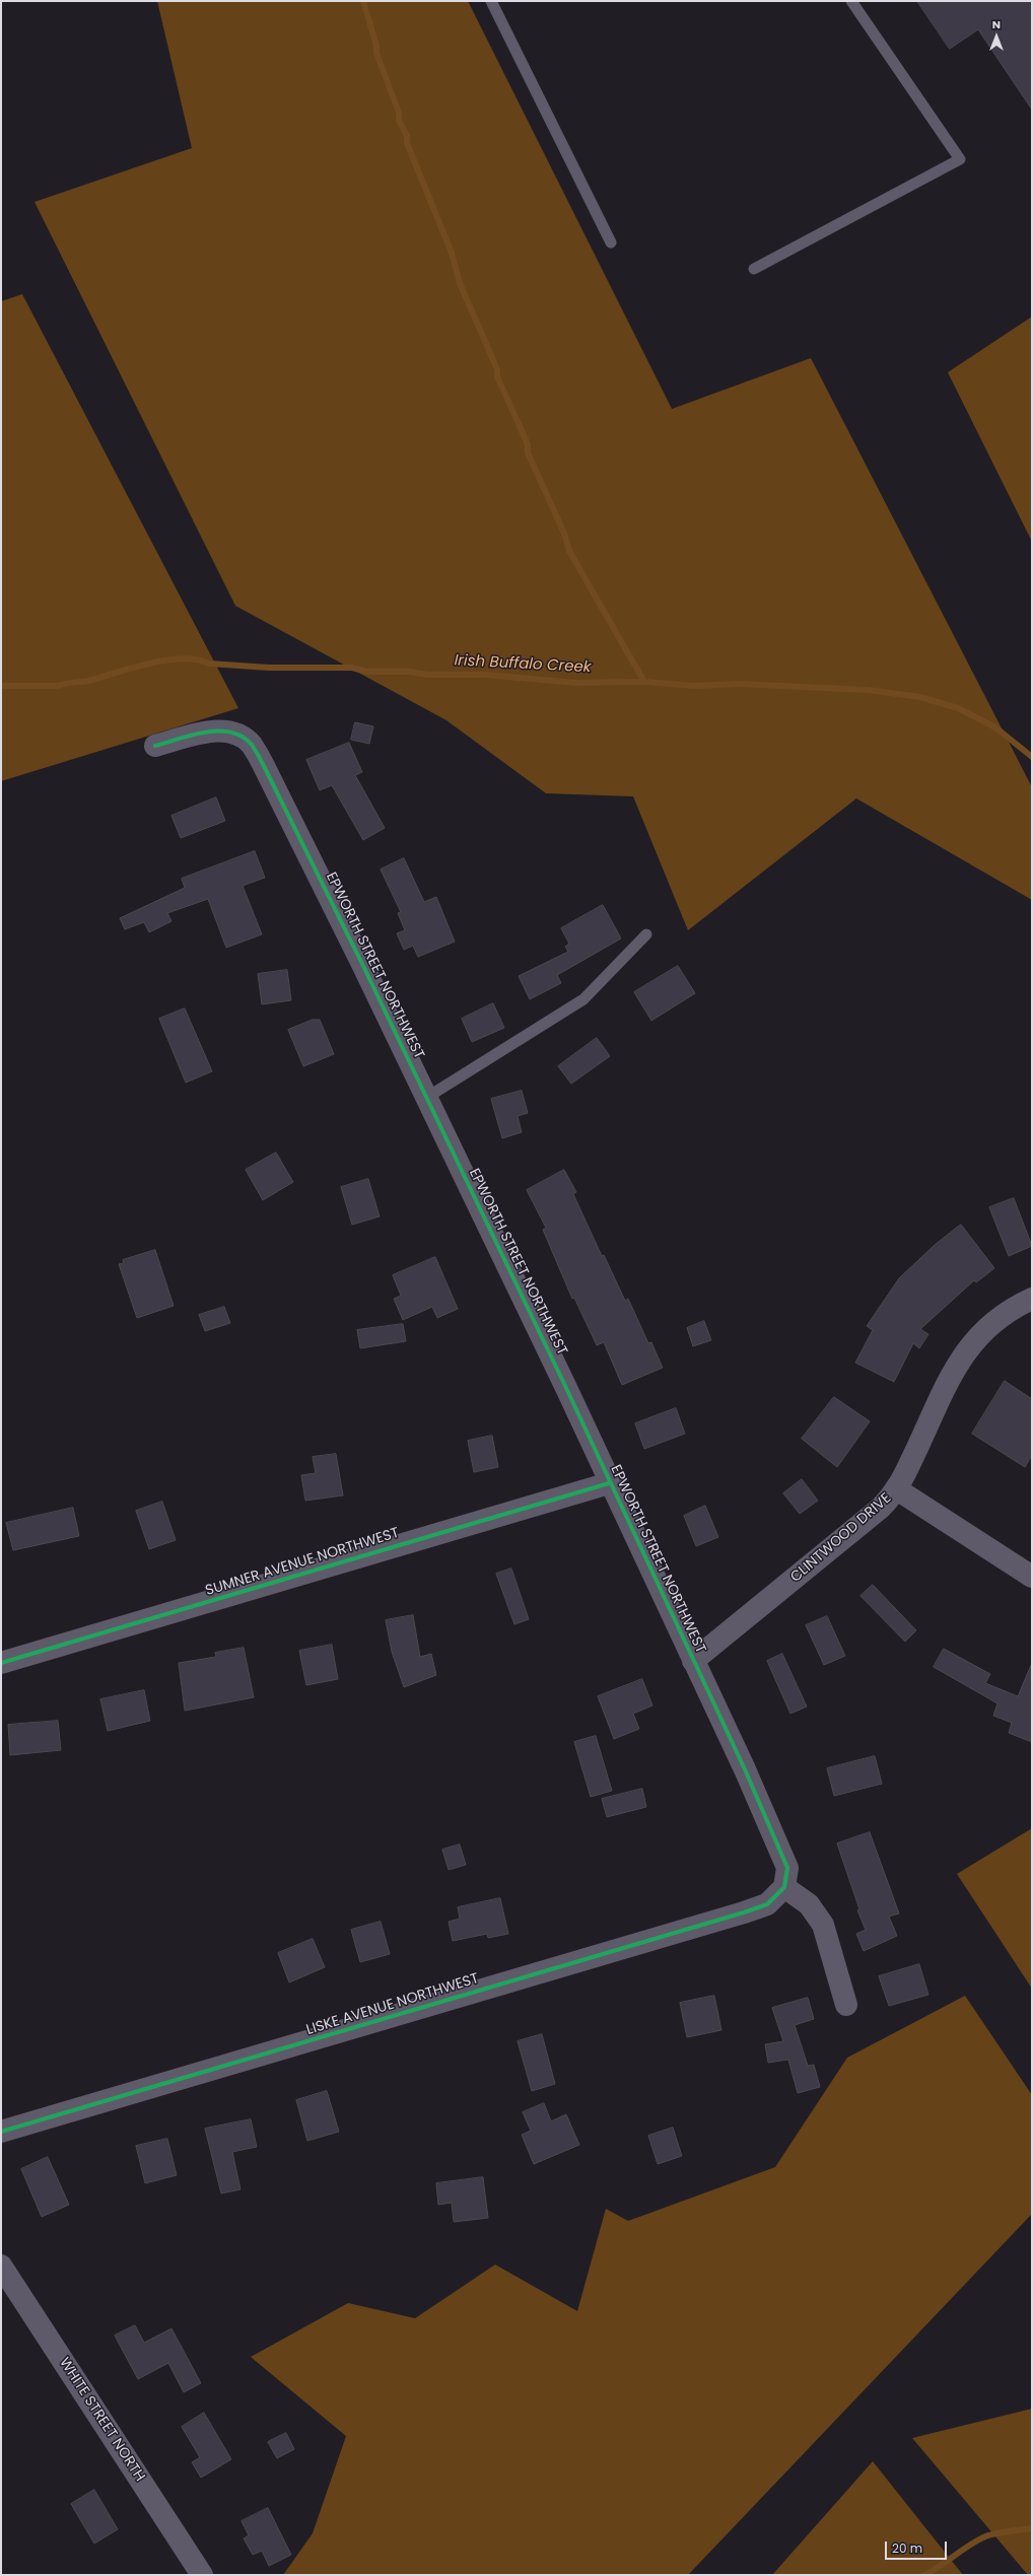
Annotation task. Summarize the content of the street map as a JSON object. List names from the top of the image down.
{
  "streets": {
    "street": [
      "EPWORTH STREET NORTHWEST",
      "CLINTWOOD DRIVE",
      "SUMNER AVENUE NORTHWEST",
      "LISKE AVENUE NORTHWEST",
      "WHITE STREET NORTH"
    ]
  },
  "crossings": [
    ["EPWORTH STREET NORTHWEST", "CLINTWOOD DRIVE"],
    ["EPWORTH STREET NORTHWEST", "SUMNER AVENUE NORTHWEST"],
    ["EPWORTH STREET NORTHWEST", "LISKE AVENUE NORTHWEST"]
  ],
  "water": ["Irish Buffalo Creek"],
  "scale_bar": "20 m",
  "north": "top"
}
